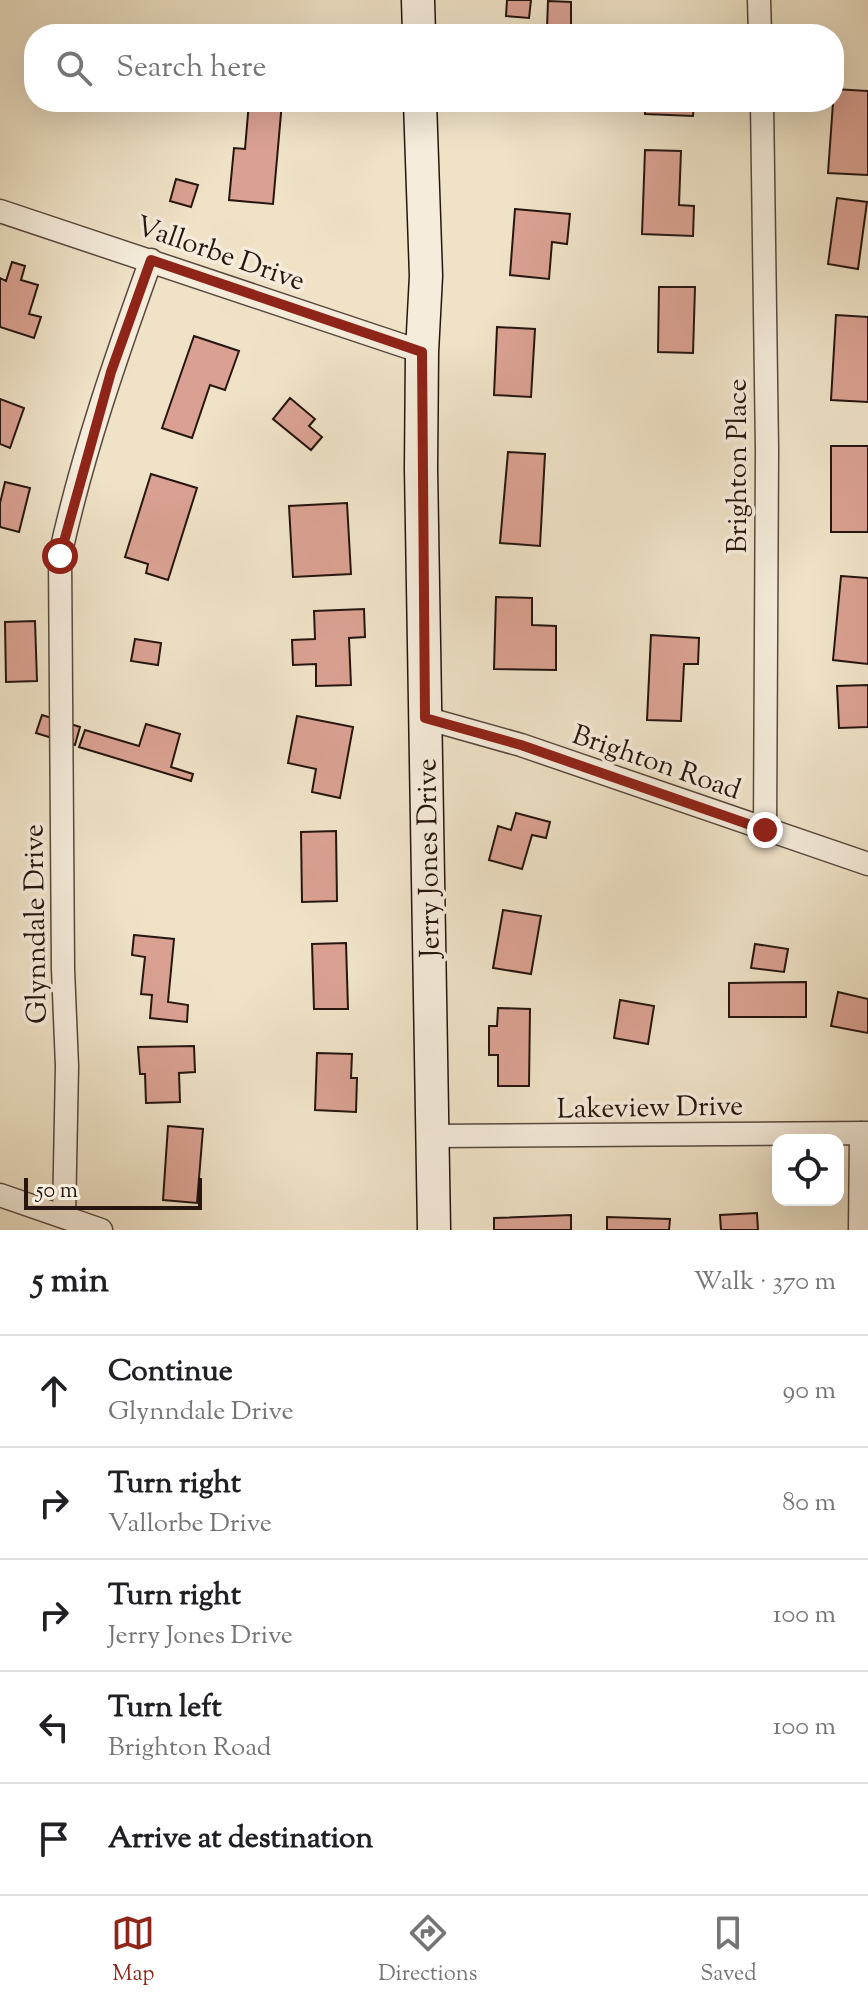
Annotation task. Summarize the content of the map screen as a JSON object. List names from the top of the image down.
{
  "streets": {
    "main road": ["Jerry Jones Drive"],
    "street": [
      "Vallorbe Drive",
      "Brighton Place",
      "Brighton Road",
      "Glynndale Drive",
      "Lakeview Drive"
    ]
  },
  "crossings": [
    ["Vallorbe Drive", "Jerry Jones Drive"],
    ["Vallorbe Drive", "Glynndale Drive"],
    ["Brighton Place", "Brighton Road"],
    ["Brighton Road", "Jerry Jones Drive"],
    ["Jerry Jones Drive", "Lakeview Drive"]
  ],
  "scale_bar": "50 m",
  "page": {
    "search": "Search here",
    "scale": "50 m",
    "heading": ["5 min", "Walk · 370 m"],
    "list": [
      ["Continue", "Glynndale Drive", "90 m"],
      ["Turn right", "Vallorbe Drive", "80 m"],
      ["Turn right", "Jerry Jones Drive", "100 m"],
      ["Turn left", "Brighton Road", "100 m"],
      "Arrive at destination"
    ],
    "nav": ["Map", "Directions", "Saved"]
  }
}
